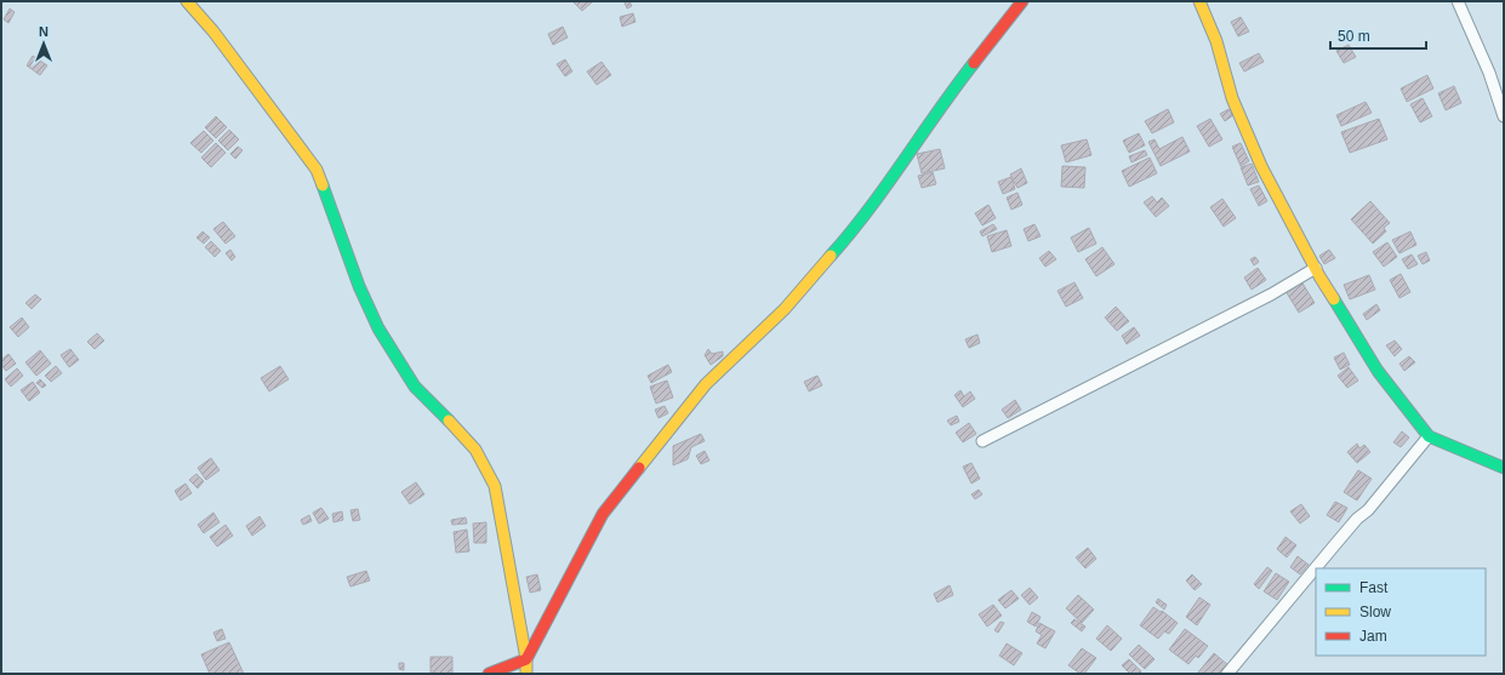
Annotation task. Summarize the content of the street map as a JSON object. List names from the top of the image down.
{
  "legend": ["Fast", "Slow", "Jam"],
  "scale_bar": "50 m",
  "north": "top"
}
